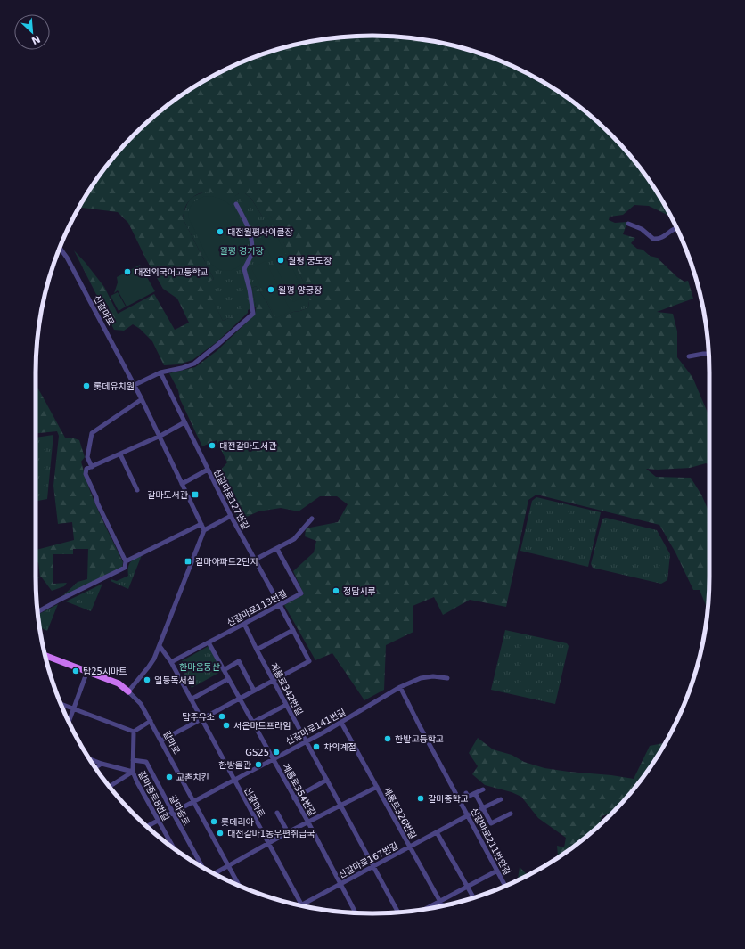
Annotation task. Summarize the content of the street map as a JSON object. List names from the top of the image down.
{
  "streets": {
    "main road": ["갈마로"],
    "street": [
      "신갈마로",
      "신갈마로127번길",
      "신갈마로113번길",
      "계룡로342번길",
      "신갈마로141번길",
      "계룡로354번길",
      "갈마중로8번길",
      "갈마중로",
      "계룡로326번길",
      "신갈마로211번안길",
      "신갈마로167번길"
    ]
  },
  "crossings": [
    ["신갈마로", "신갈마로127번길"],
    ["신갈마로", "신갈마로113번길"],
    ["신갈마로", "신갈마로141번길"],
    ["신갈마로", "갈마중로"],
    ["신갈마로", "신갈마로167번길"],
    ["신갈마로127번길", "신갈마로113번길"],
    ["신갈마로127번길", "계룡로342번길"],
    ["신갈마로127번길", "계룡로354번길"],
    ["신갈마로113번길", "계룡로342번길"],
    ["신갈마로113번길", "계룡로354번길"],
    ["계룡로342번길", "신갈마로141번길"],
    ["계룡로342번길", "갈마중로"],
    ["계룡로342번길", "신갈마로167번길"],
    ["신갈마로141번길", "갈마로"],
    ["신갈마로141번길", "계룡로354번길"],
    ["신갈마로141번길", "갈마중로8번길"],
    ["신갈마로141번길", "갈마중로"],
    ["신갈마로141번길", "계룡로326번길"],
    ["신갈마로141번길", "신갈마로211번안길"],
    ["갈마로", "갈마중로"],
    ["계룡로354번길", "갈마중로"],
    ["계룡로354번길", "신갈마로167번길"],
    ["갈마중로", "계룡로326번길"],
    ["계룡로326번길", "신갈마로167번길"],
    ["신갈마로211번안길", "신갈마로167번길"]
  ],
  "parks": ["월평 경기장", "한마음동산"],
  "places": {
    "other": [
      "대전월평사이클장",
      "월평 궁도장",
      "대전외국어고등학교",
      "월평 양궁장",
      "롯데유치원",
      "대전갈마도서관",
      "정담시루",
      "탑25시마트",
      "일등독서실",
      "탑주유소",
      "서은마트프라임",
      "한밭고등학교",
      "차의계절",
      "GS25",
      "한방울관",
      "교촌치킨",
      "갈마중학교",
      "롯데리아",
      "대전갈마1동우편취급국"
    ],
    "transit": ["갈마도서관", "갈마아파트2단지"]
  },
  "north": "bottom right"
}
